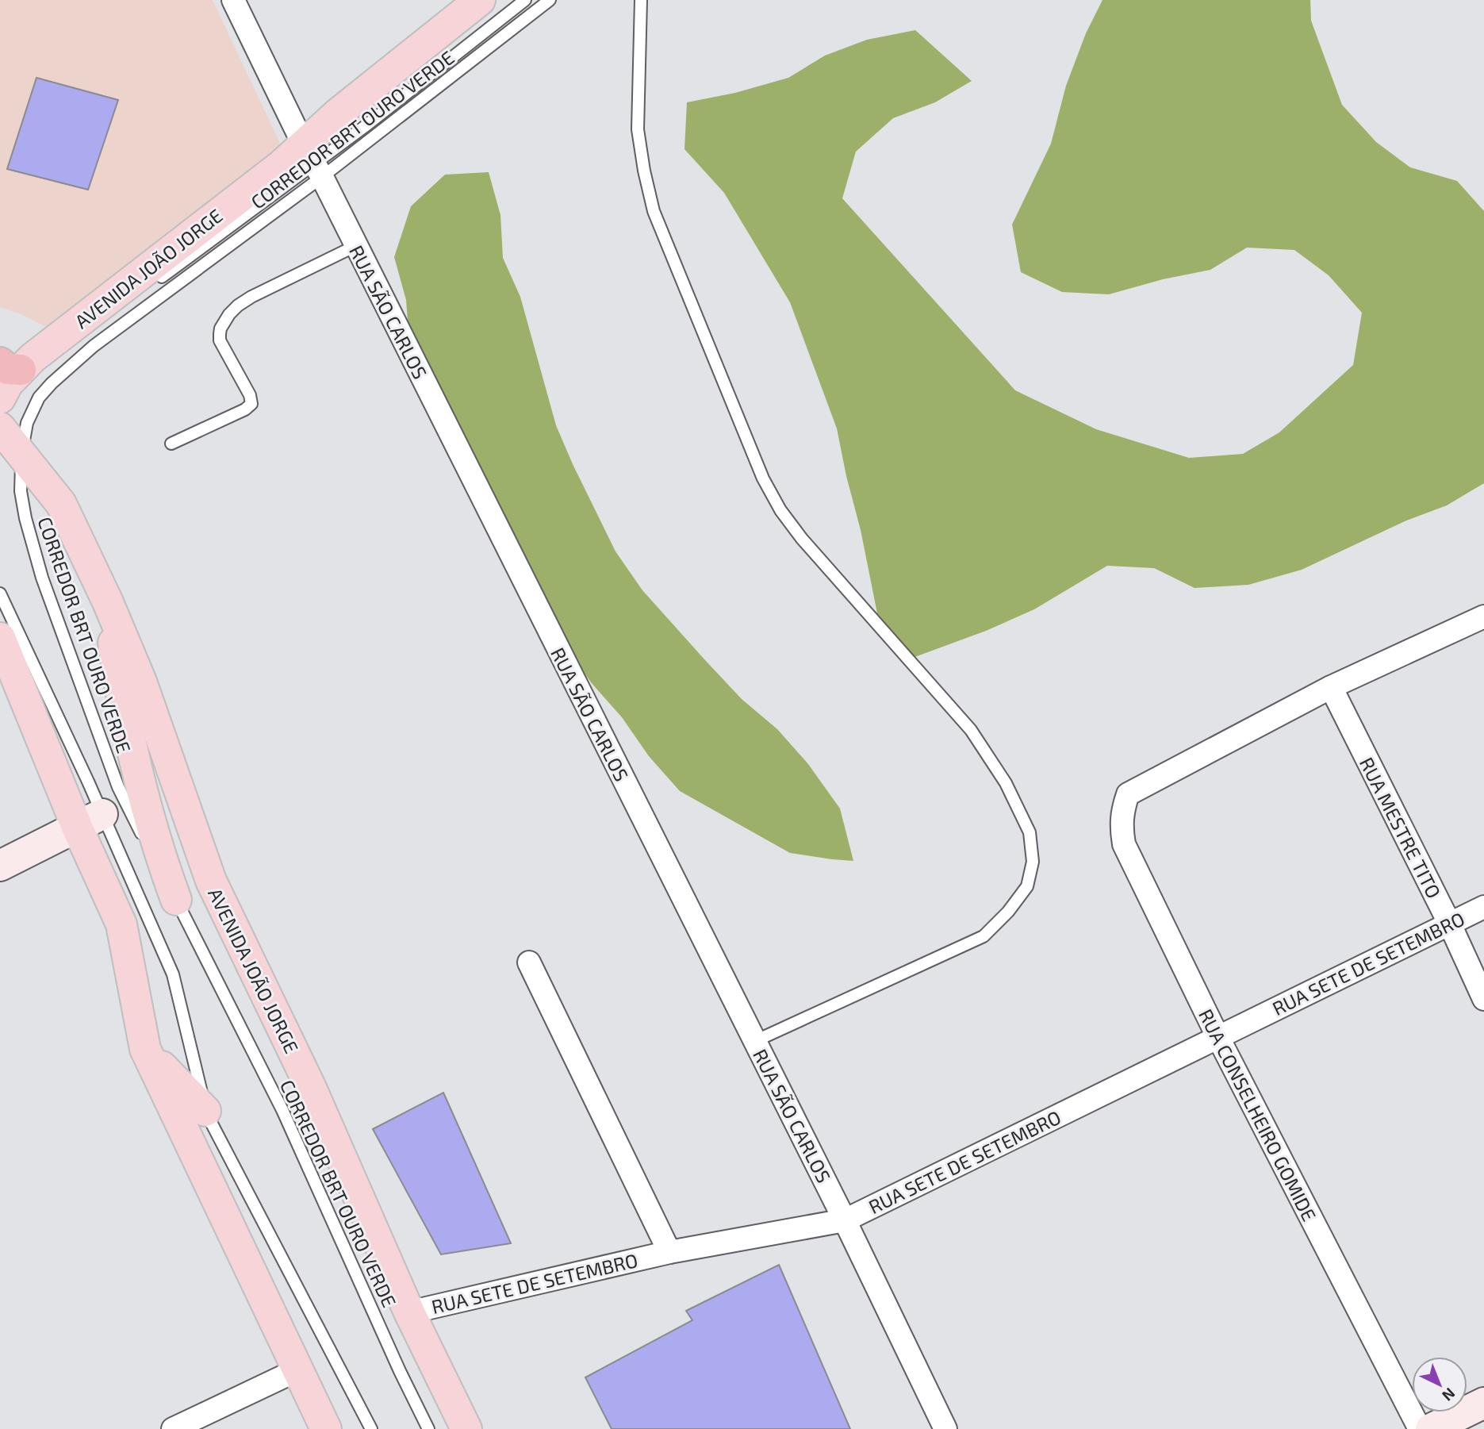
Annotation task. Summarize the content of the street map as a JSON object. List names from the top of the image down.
{
  "streets": {
    "main road": ["AVENIDA JOÃO JORGE"],
    "street": [
      "RUA SÃO CARLOS",
      "RUA MESTRE TITO",
      "RUA SETE DE SETEMBRO",
      "RUA CONSELHEIRO GOMIDE"
    ],
    "lane": ["CORREDOR BRT OURO VERDE"]
  },
  "crossings": [
    ["CORREDOR BRT OURO VERDE", "AVENIDA JOÃO JORGE"],
    ["CORREDOR BRT OURO VERDE", "RUA SÃO CARLOS"],
    ["AVENIDA JOÃO JORGE", "RUA SÃO CARLOS"],
    ["AVENIDA JOÃO JORGE", "RUA SETE DE SETEMBRO"],
    ["RUA SÃO CARLOS", "RUA SETE DE SETEMBRO"],
    ["RUA MESTRE TITO", "RUA SETE DE SETEMBRO"],
    ["RUA MESTRE TITO", "RUA CONSELHEIRO GOMIDE"],
    ["RUA SETE DE SETEMBRO", "RUA CONSELHEIRO GOMIDE"]
  ],
  "north": "bottom right"
}
